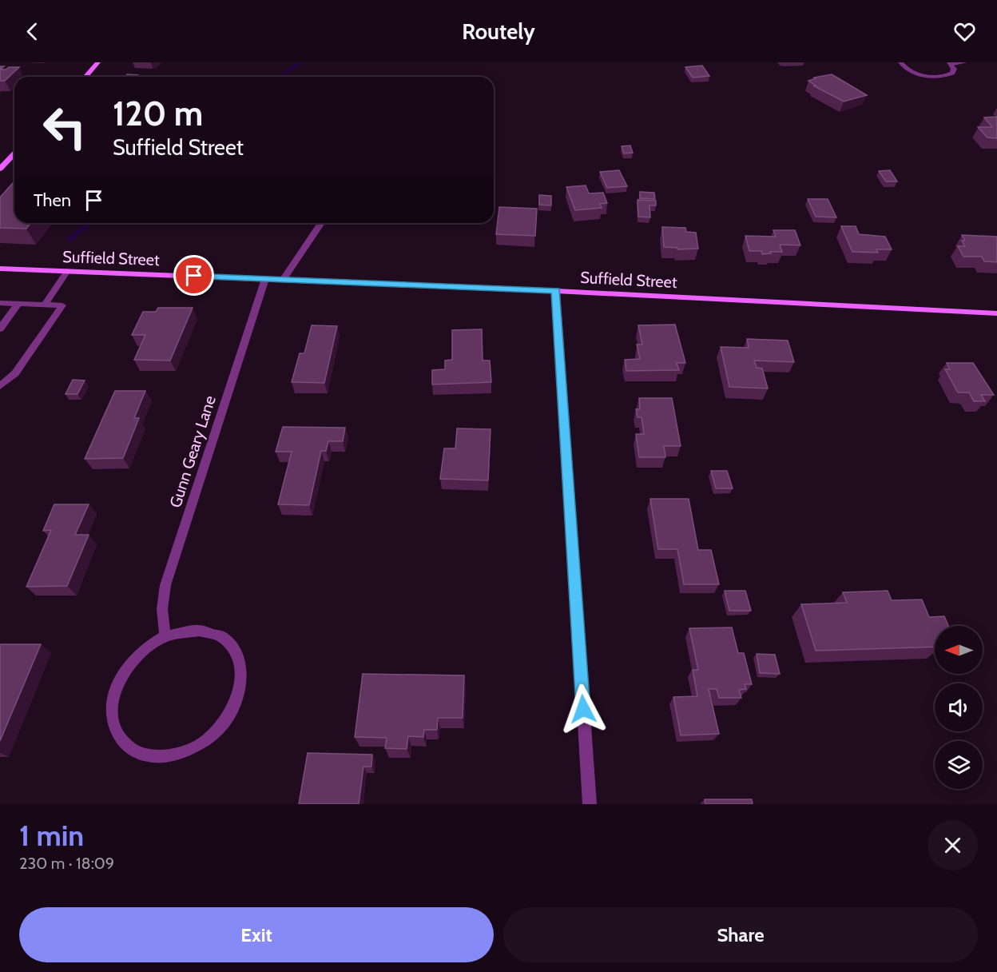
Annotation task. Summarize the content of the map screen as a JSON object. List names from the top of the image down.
{
  "streets": {
    "main road": ["Suffield Street"],
    "street": ["Gunn Geary Lane"]
  },
  "crossings": [
    ["Suffield Street", "Gunn Geary Lane"]
  ],
  "north": "left",
  "page": {
    "header": "Routely",
    "turn": ["120 m", "Suffield Street"],
    "then": "Then",
    "heading": ["1 min", "230 m · 18:09"],
    "buttons": ["Exit", "Share"]
  }
}
